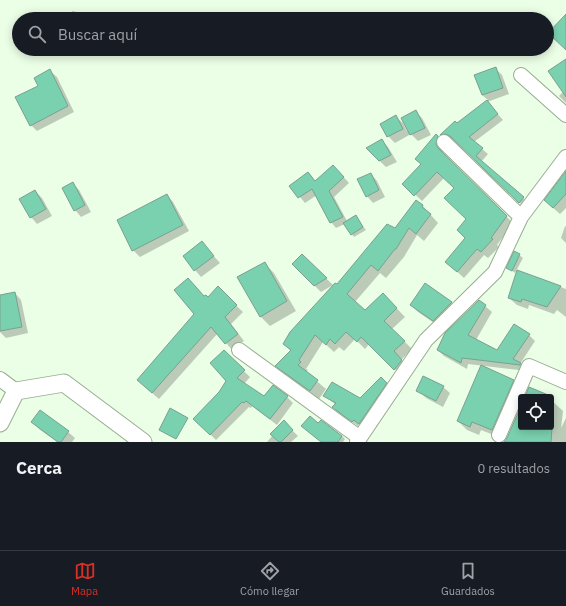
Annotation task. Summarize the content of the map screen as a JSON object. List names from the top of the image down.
{
  "page": {
    "search": "Buscar aquí",
    "heading": ["Cerca", "0 resultados"],
    "nav": ["Mapa", "Cómo llegar", "Guardados"]
  }
}
